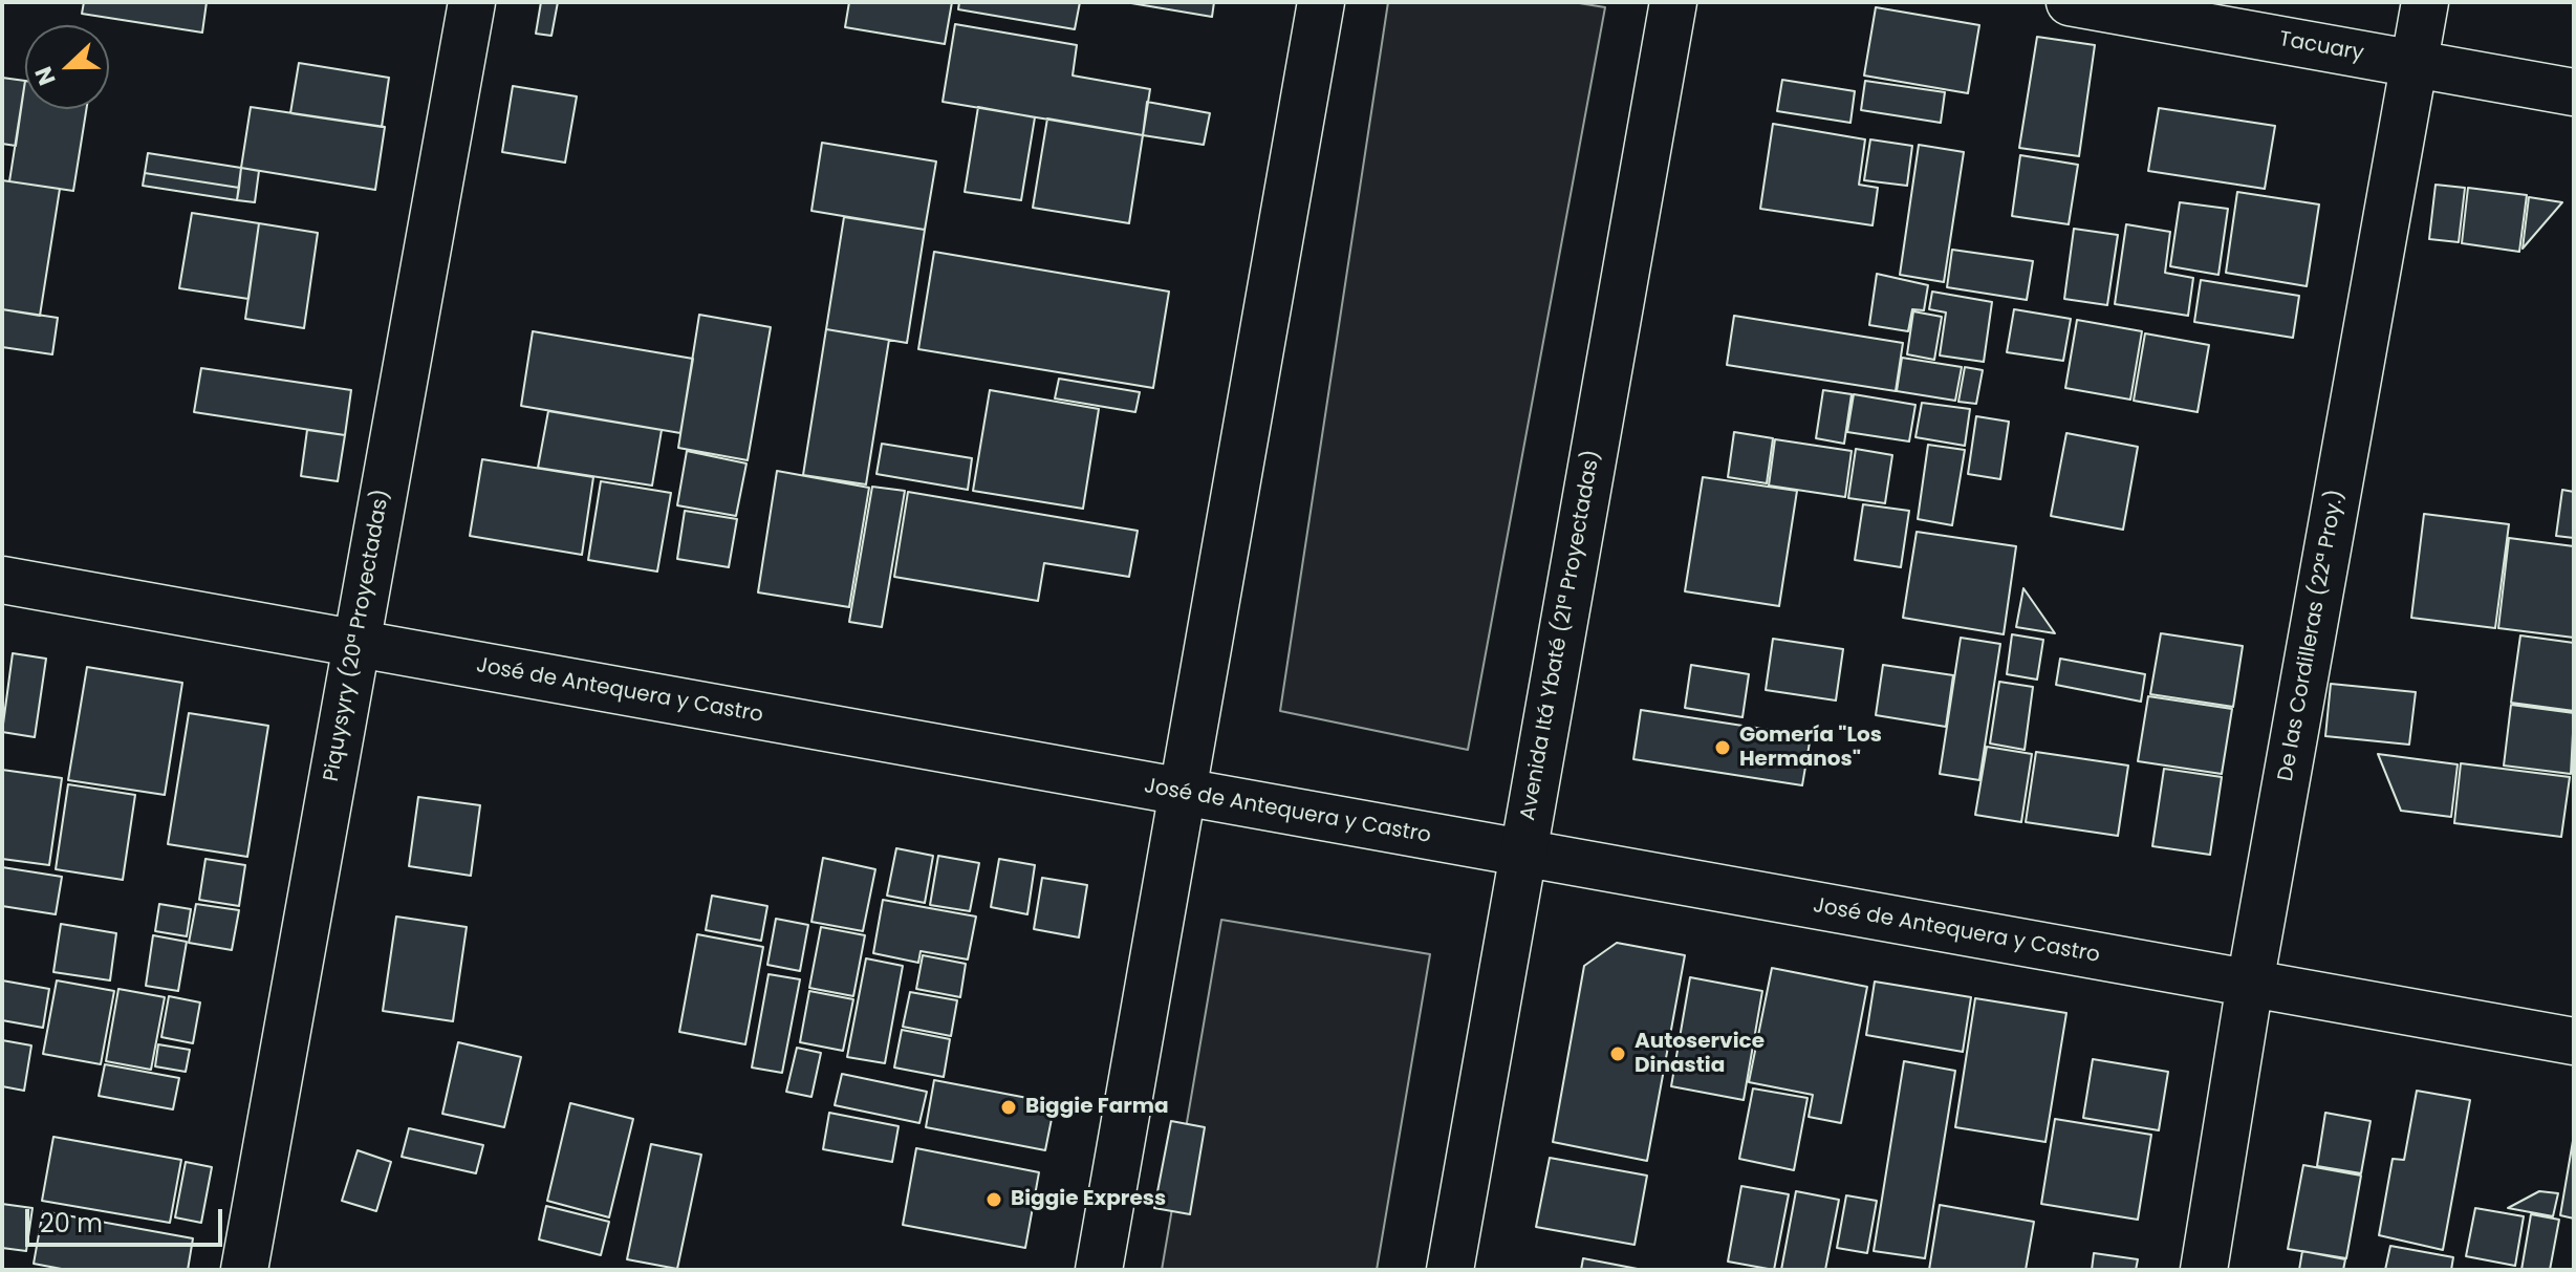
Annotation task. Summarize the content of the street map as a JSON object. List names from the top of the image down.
{
  "streets": {
    "street": [
      "Tacuary",
      "Piquysyry (20ª Proyectadas)",
      "Avenida Itá Ybaté (21ª Proyectadas)",
      "De las Cordilleras (22ª Proy.)",
      "José de Antequera y Castro"
    ]
  },
  "crossings": [
    ["Tacuary", "De las Cordilleras (22ª Proy.)"],
    ["Piquysyry (20ª Proyectadas)", "José de Antequera y Castro"],
    ["Avenida Itá Ybaté (21ª Proyectadas)", "José de Antequera y Castro"],
    ["De las Cordilleras (22ª Proy.)", "José de Antequera y Castro"]
  ],
  "places": [
    "Gomería \"Los Hermanos\"",
    "Autoservice Dinastia",
    "Biggie Farma",
    "Biggie Express"
  ],
  "scale_bar": "20 m",
  "north": "left"
}
